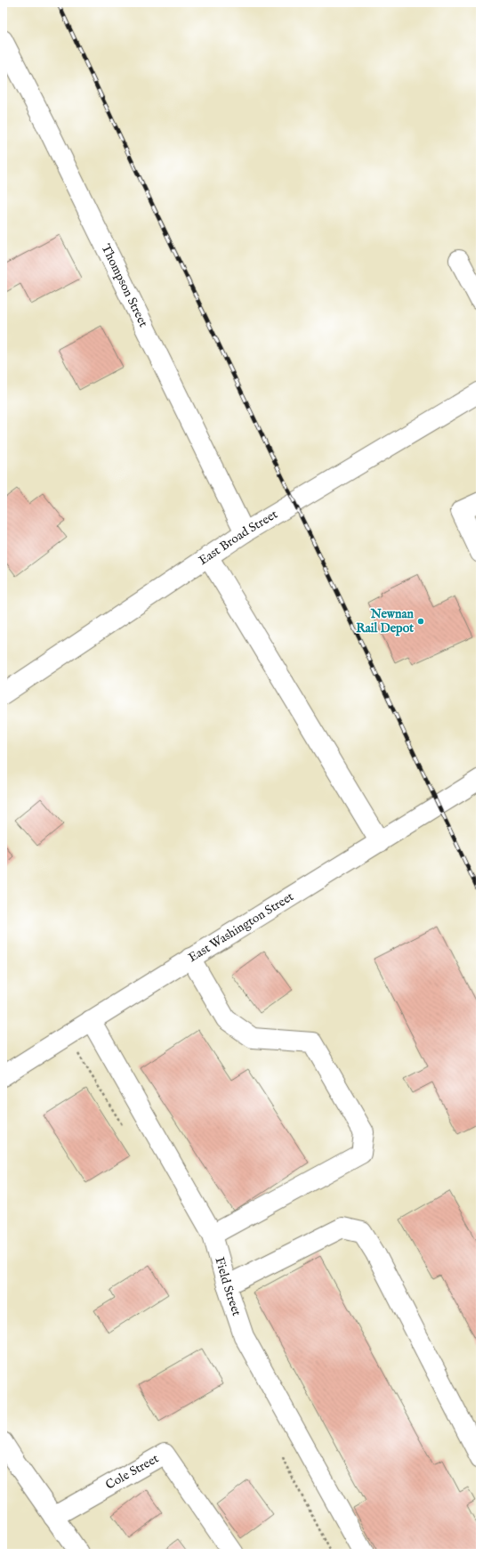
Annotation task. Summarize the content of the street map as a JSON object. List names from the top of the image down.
{
  "streets": {
    "street": [
      "Thompson Street",
      "East Broad Street",
      "East Washington Street",
      "Field Street",
      "Cole Street"
    ]
  },
  "crossings": [
    ["Thompson Street", "East Broad Street"],
    ["East Washington Street", "Field Street"]
  ],
  "places": ["Newnan Rail Depot"]
}
